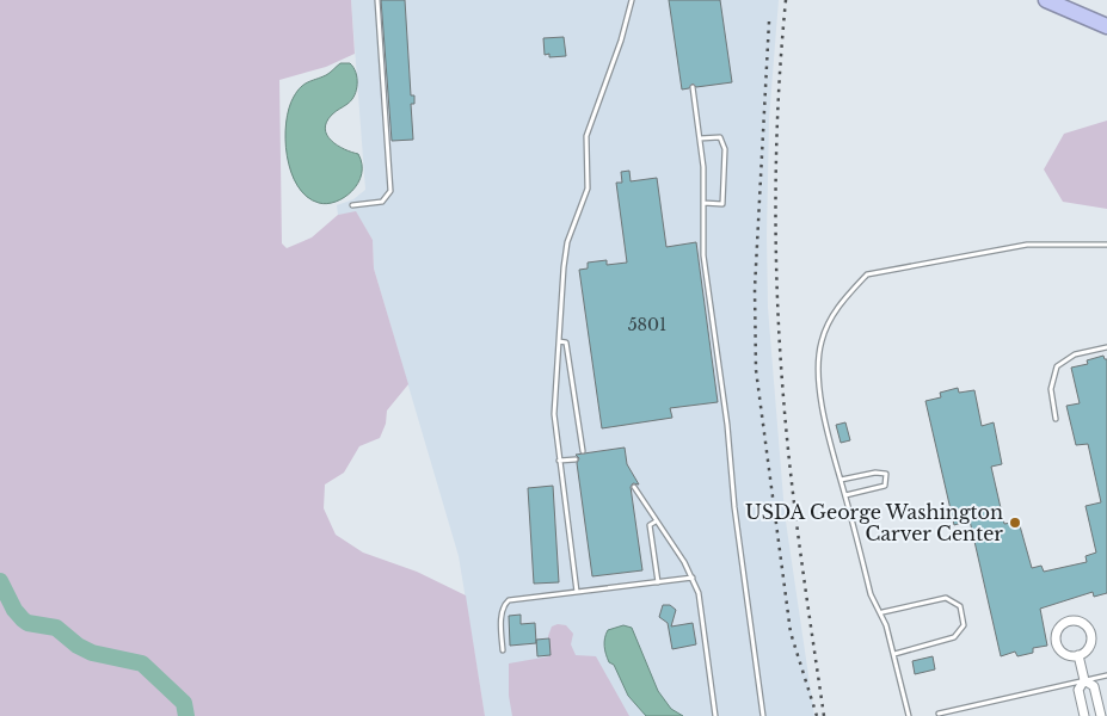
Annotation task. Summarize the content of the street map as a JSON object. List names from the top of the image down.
{
  "places": ["USDA George Washington Carver Center"],
  "house_numbers": ["5801"]
}
